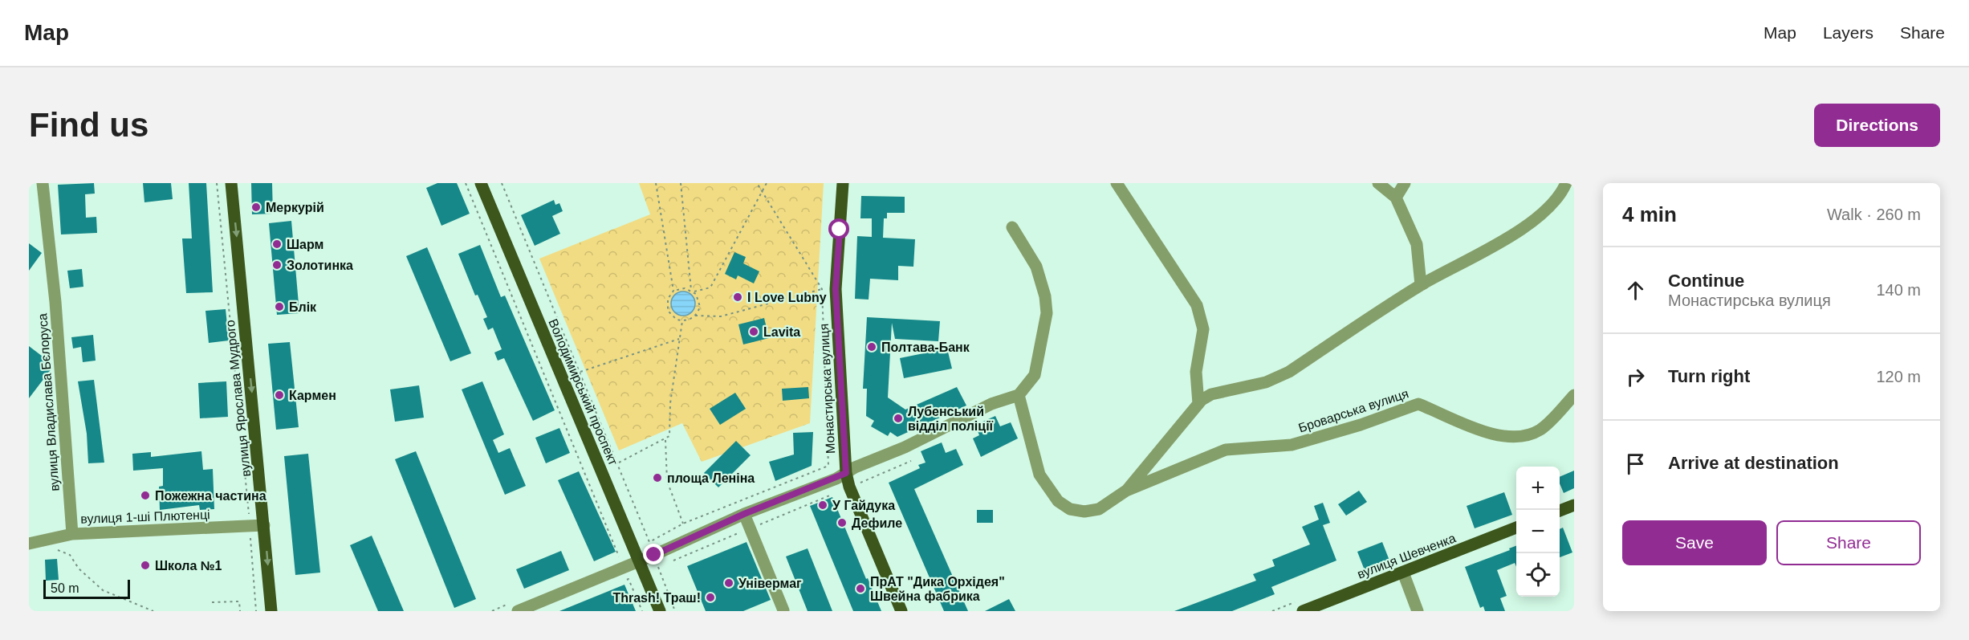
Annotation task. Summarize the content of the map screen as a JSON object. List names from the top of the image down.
{
  "streets": {
    "main road": [
      "Монастирська вулиця",
      "Володимирський проспект",
      "вулиця Ярослава Мудрого",
      "вулиця Шевченка"
    ],
    "street": ["вулиця Владислава Бєлоруса", "Броварська вулиця", "вулиця 1-ші Плютенці"]
  },
  "crossings": [
    ["вулиця Ярослава Мудрого", "вулиця 1-ші Плютенці"],
    ["вулиця Владислава Бєлоруса", "вулиця 1-ші Плютенці"]
  ],
  "one_way": ["вулиця Ярослава Мудрого"],
  "places": [
    "Меркурій",
    "Шарм",
    "Золотинка",
    "I Love Lubny",
    "Блік",
    "Lavita",
    "Полтава-Банк",
    "Кармен",
    "Лубенський відділ поліції",
    "площа Леніна",
    "Пожежна частина",
    "У Гайдука",
    "Дефиле",
    "Школа №1",
    "Універмаг",
    "ПрАТ \"Дика Орхідея\" Швейна фабрика",
    "Thrash! Траш!"
  ],
  "scale_bar": "50 m",
  "page": {
    "header": "Map",
    "nav": ["Map", "Layers", "Share"],
    "buttons": [
      "Directions",
      ["Save", "Share"]
    ],
    "title": "Find us",
    "heading": ["4 min", "Walk · 260 m"],
    "list": [
      ["Continue", "Монастирська вулиця", "140 m"],
      ["Turn right", "120 m"],
      "Arrive at destination"
    ],
    "map_buttons": ["+", "−"],
    "scale": "50 m"
  }
}
